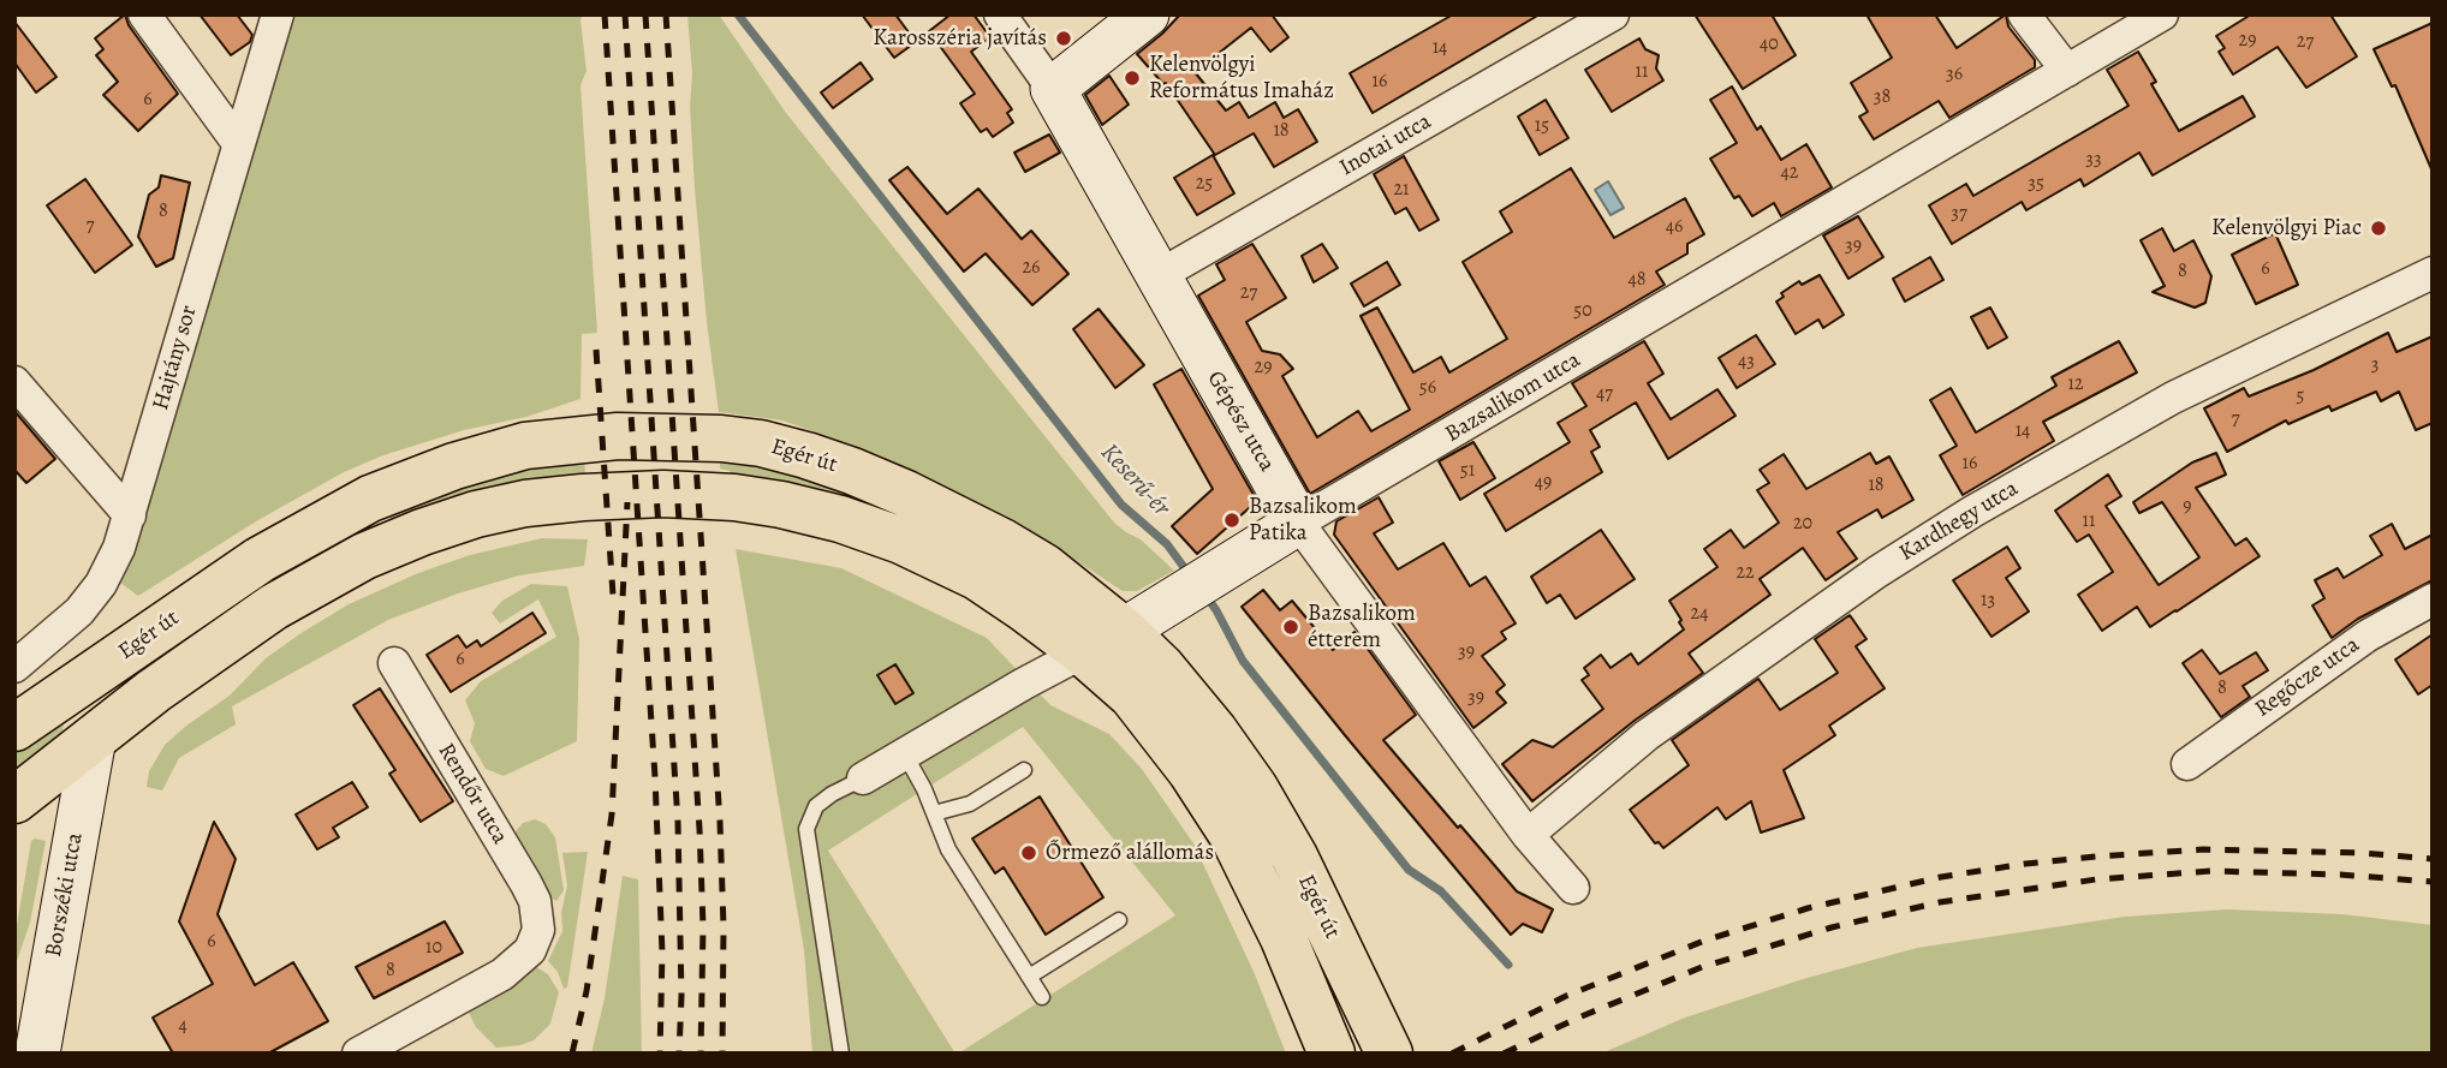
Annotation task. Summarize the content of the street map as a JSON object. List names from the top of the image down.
{
  "streets": {
    "main road": ["Egér út"],
    "street": [
      "Inotai utca",
      "Hajtány sor",
      "Bazsalikom utca",
      "Gépész utca",
      "Kardhegy utca",
      "Regőcze utca",
      "Rendőr utca",
      "Borszéki utca"
    ]
  },
  "crossings": [
    ["Inotai utca", "Gépész utca"],
    ["Bazsalikom utca", "Gépész utca"],
    ["Bazsalikom utca", "Egér út"],
    ["Gépész utca", "Kardhegy utca"],
    ["Egér út", "Borszéki utca"]
  ],
  "water": ["Keserű-ér"],
  "places": [
    "Karosszéria javítás",
    "Kelenvölgyi Református Imaház",
    "Kelenvölgyi Piac",
    "Bazsalikom Patika",
    "Bazsalikom étterem",
    "Őrmező alállomás"
  ],
  "house_numbers": [
    "29",
    "27",
    "40",
    "14",
    "11",
    "36",
    "16",
    "38",
    "6",
    "15",
    "18",
    "33",
    "42",
    "25",
    "35",
    "21",
    "8",
    "37",
    "7",
    "46",
    "39",
    "26",
    "6",
    "8",
    "48",
    "27",
    "50",
    "43",
    "3",
    "29",
    "12",
    "56",
    "47",
    "5",
    "7",
    "14",
    "16",
    "51",
    "49",
    "18",
    "9",
    "11",
    "20",
    "22",
    "13",
    "24",
    "39",
    "6",
    "8",
    "39",
    "6",
    "10",
    "8",
    "4"
  ]
}
